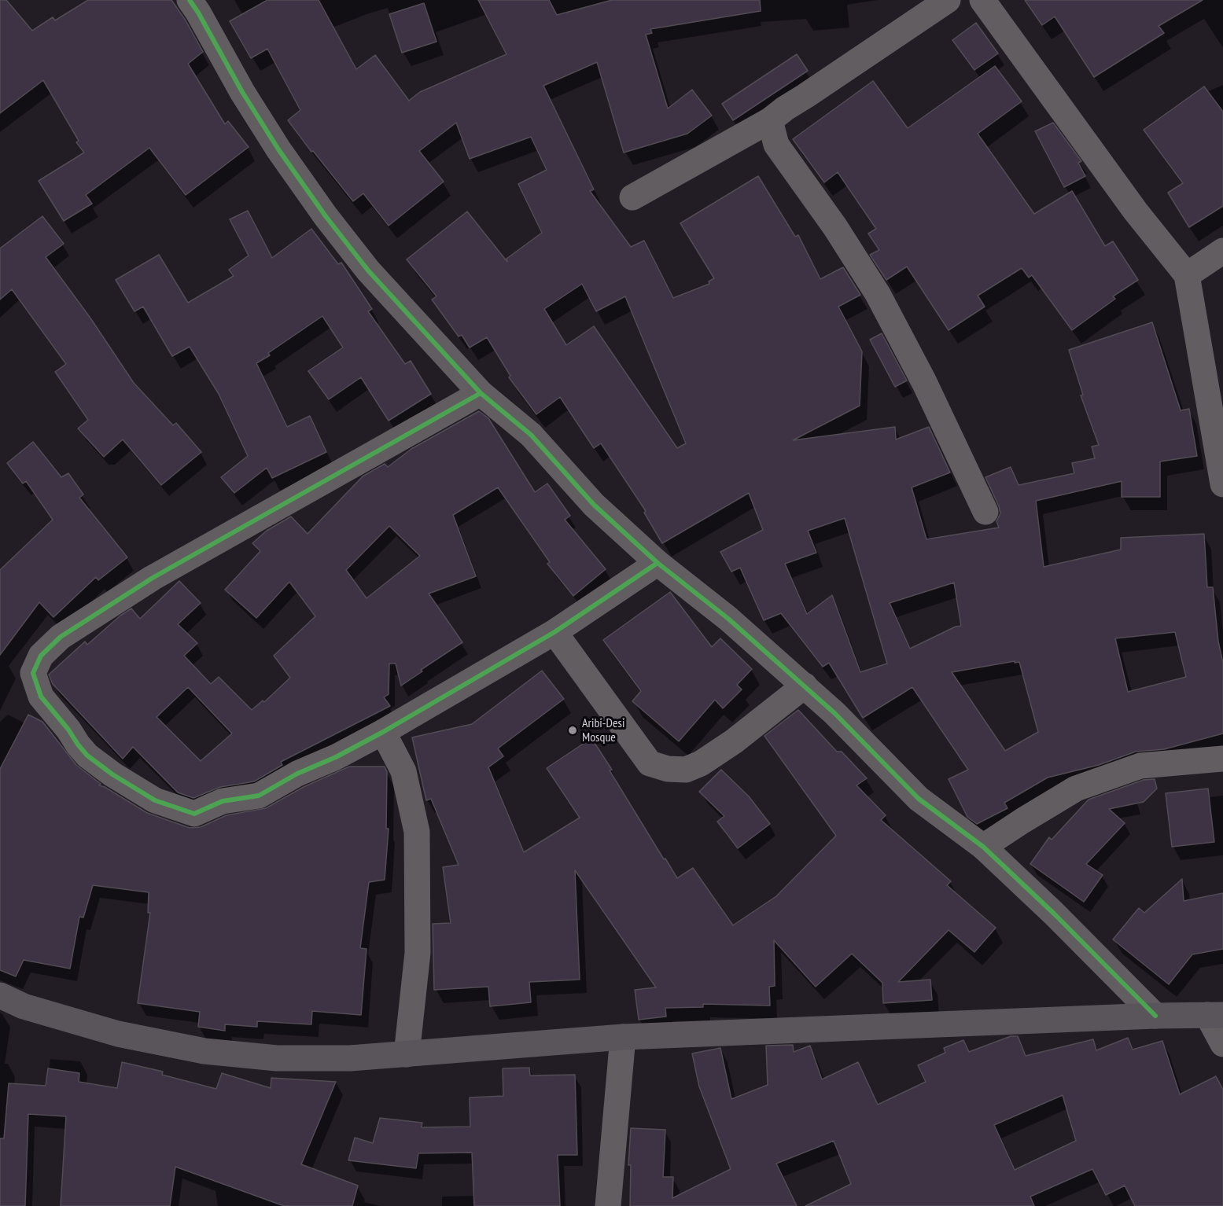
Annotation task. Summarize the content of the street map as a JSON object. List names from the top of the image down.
{
  "places": ["Aribi-Desi Mosque"]
}
